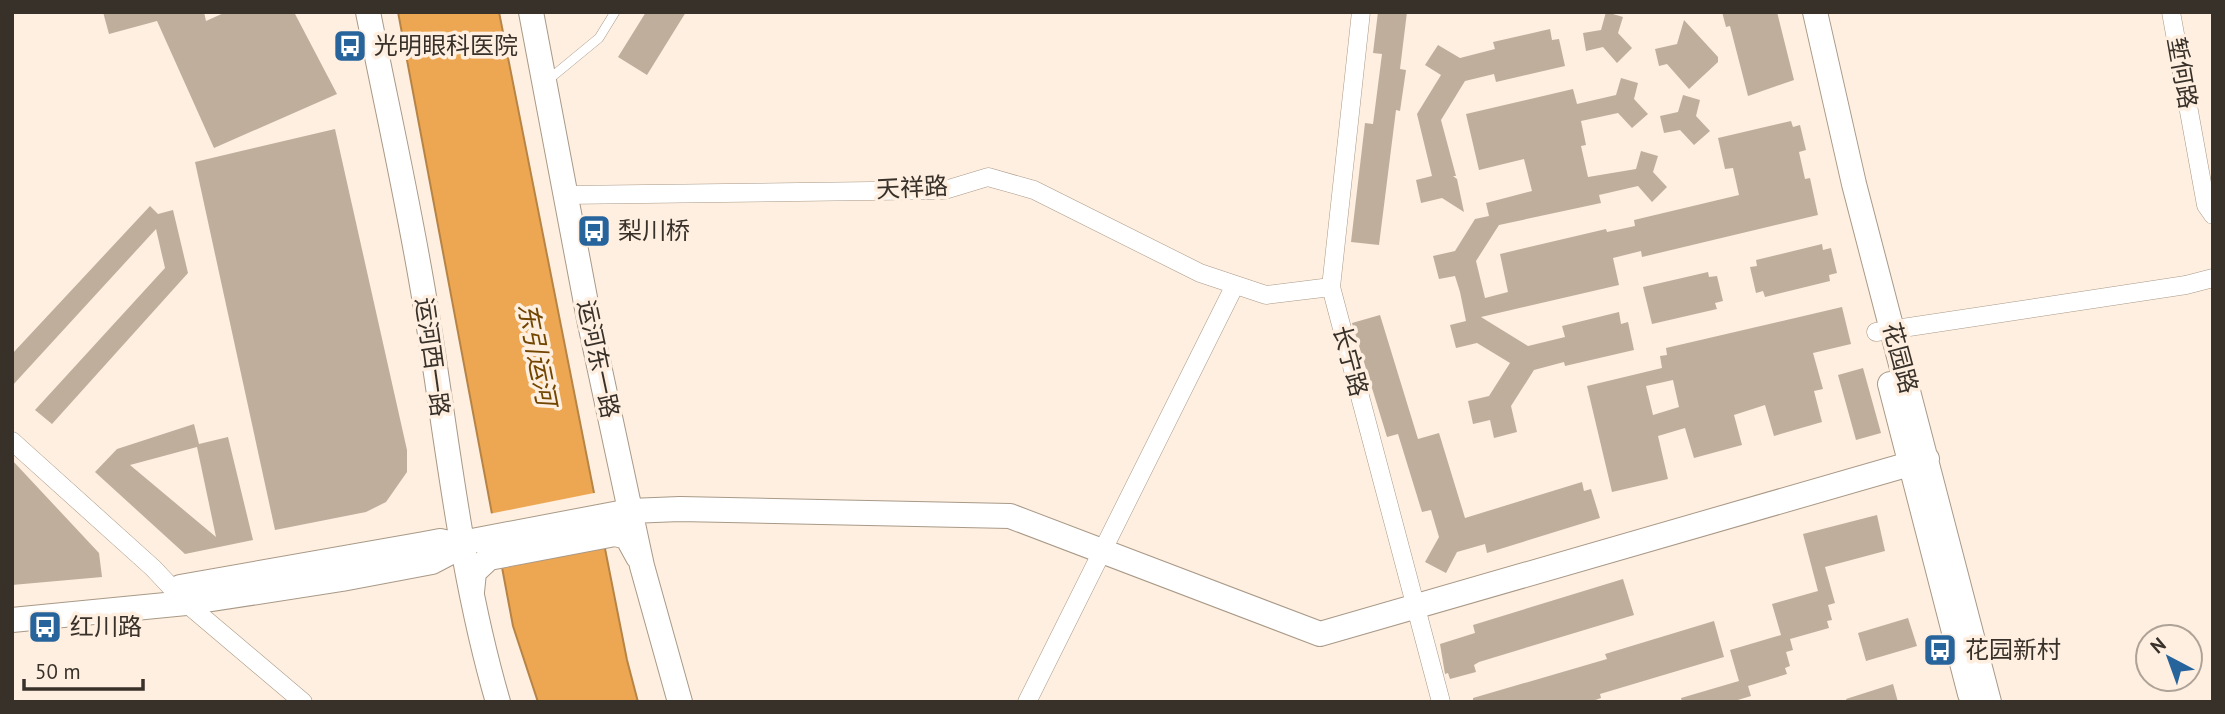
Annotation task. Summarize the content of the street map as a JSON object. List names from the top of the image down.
{
  "streets": {
    "street": [
      "堑何路",
      "天祥路",
      "运河西一路",
      "花园路",
      "运河东一路",
      "长宁路"
    ]
  },
  "crossings": [
    ["天祥路", "运河东一路"],
    ["天祥路", "长宁路"]
  ],
  "water": ["东引运河"],
  "places": {
    "bus stop": [
      "光明眼科医院",
      "梨川桥",
      "红川路",
      "花园新村"
    ]
  },
  "scale_bar": "50 m",
  "north": "top left"
}
